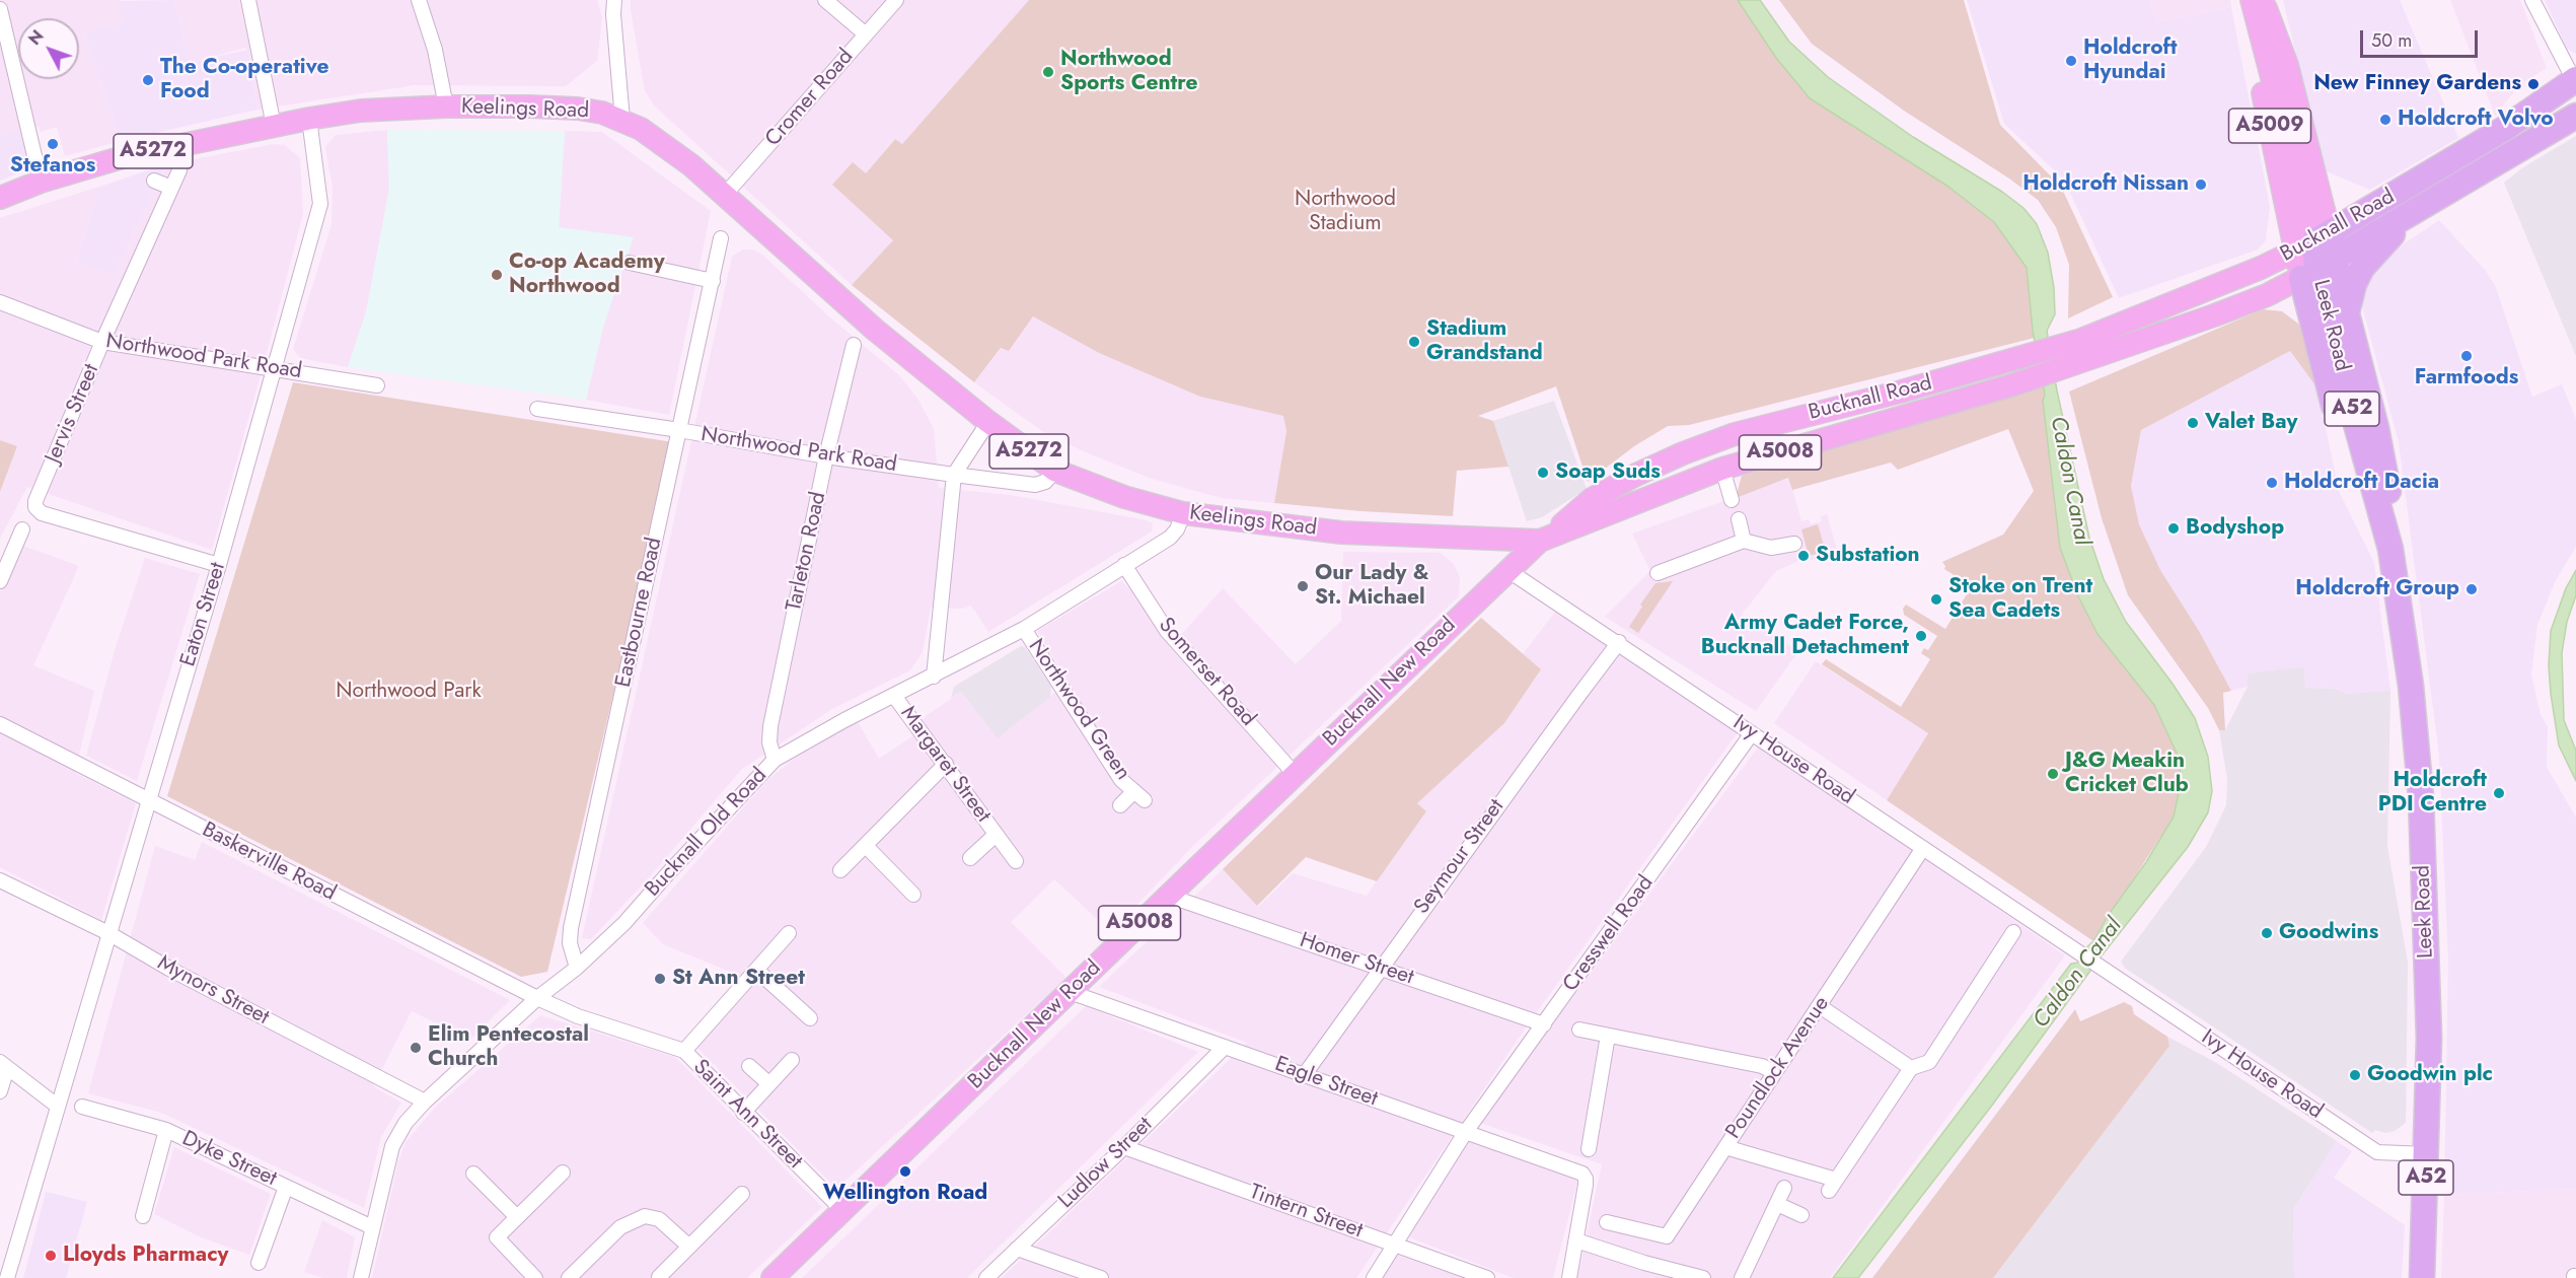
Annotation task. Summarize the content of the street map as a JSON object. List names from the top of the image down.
{
  "streets": {
    "highway": ["Bucknall Road", "Leek Road", "A52"],
    "main road": [
      "Keelings Road",
      "A5009",
      "A5272",
      "A5008",
      "Bucknall New Road"
    ],
    "street": [
      "Cromer Road",
      "Northwood Park Road",
      "Jervis Street",
      "Tarleton Road",
      "Eastbourne Road",
      "Eaton Street",
      "Somerset Road",
      "Northwood Green",
      "Ivy House Road",
      "Margaret Street",
      "Bucknall Old Road",
      "Seymour Street",
      "Baskerville Road",
      "Cresswell Road",
      "Homer Street",
      "Mynors Street",
      "Poundlock Avenue",
      "Eagle Street",
      "Saint Ann Street",
      "Dyke Street",
      "Ludlow Street",
      "Tintern Street"
    ]
  },
  "crossings": [
    ["Cromer Road", "Keelings Road"],
    ["Keelings Road", "Bucknall Road"],
    ["Keelings Road", "Northwood Park Road"],
    ["Keelings Road", "A5008"],
    ["Keelings Road", "Eaton Street"],
    ["Keelings Road", "Bucknall Old Road"],
    ["A5009", "Bucknall Road"],
    ["Bucknall Road", "Leek Road"],
    ["Bucknall Road", "A52"],
    ["Bucknall Road", "A5008"],
    ["Leek Road", "A52"],
    ["Leek Road", "Ivy House Road"],
    ["Northwood Park Road", "Jervis Street"],
    ["Northwood Park Road", "Tarleton Road"],
    ["Northwood Park Road", "Eastbourne Road"],
    ["Northwood Park Road", "Eaton Street"],
    ["Jervis Street", "Eaton Street"],
    ["A5008", "Bucknall New Road"],
    ["A5008", "Ivy House Road"],
    ["Tarleton Road", "Bucknall Old Road"],
    ["Eastbourne Road", "Bucknall Old Road"],
    ["Eaton Street", "Baskerville Road"],
    ["Eaton Street", "Mynors Street"],
    ["Somerset Road", "Bucknall New Road"],
    ["Somerset Road", "Bucknall Old Road"],
    ["Bucknall New Road", "Ivy House Road"],
    ["Bucknall New Road", "Homer Street"],
    ["Bucknall New Road", "Eagle Street"],
    ["Bucknall New Road", "Saint Ann Street"],
    ["Northwood Green", "Bucknall Old Road"],
    ["Ivy House Road", "Seymour Street"],
    ["Ivy House Road", "Cresswell Road"],
    ["Ivy House Road", "Poundlock Avenue"],
    ["Margaret Street", "Bucknall Old Road"],
    ["Bucknall Old Road", "Baskerville Road"],
    ["Bucknall Old Road", "Mynors Street"],
    ["Bucknall Old Road", "Saint Ann Street"],
    ["Bucknall Old Road", "Dyke Street"],
    ["Seymour Street", "Homer Street"],
    ["Seymour Street", "Eagle Street"],
    ["Baskerville Road", "Saint Ann Street"],
    ["Cresswell Road", "Homer Street"],
    ["Cresswell Road", "Eagle Street"],
    ["Cresswell Road", "Tintern Street"],
    ["Eagle Street", "Ludlow Street"],
    ["Ludlow Street", "Tintern Street"]
  ],
  "water": ["Caldon Canal"],
  "parks": ["Northwood Stadium", "Northwood Park"],
  "places": [
    "Holdcroft Hyundai",
    "Northwood Sports Centre",
    "The Co-operative Food",
    "New Finney Gardens",
    "Holdcroft Volvo",
    "Stefanos",
    "Holdcroft Nissan",
    "Co-op Academy Northwood",
    "Stadium Grandstand",
    "Farmfoods",
    "Valet Bay",
    "Soap Suds",
    "Holdcroft Dacia",
    "Bodyshop",
    "Substation",
    "Our Lady & St. Michael",
    "Holdcroft Group",
    "Stoke on Trent Sea Cadets",
    "Army Cadet Force, Bucknall Detachment",
    "J&G Meakin Cricket Club",
    "Holdcroft PDI Centre",
    "Goodwins",
    "St Ann Street",
    "Elim Pentecostal Church",
    "Goodwin plc",
    "Wellington Road",
    "Lloyds Pharmacy"
  ],
  "scale_bar": "50 m",
  "north": "top left"
}
